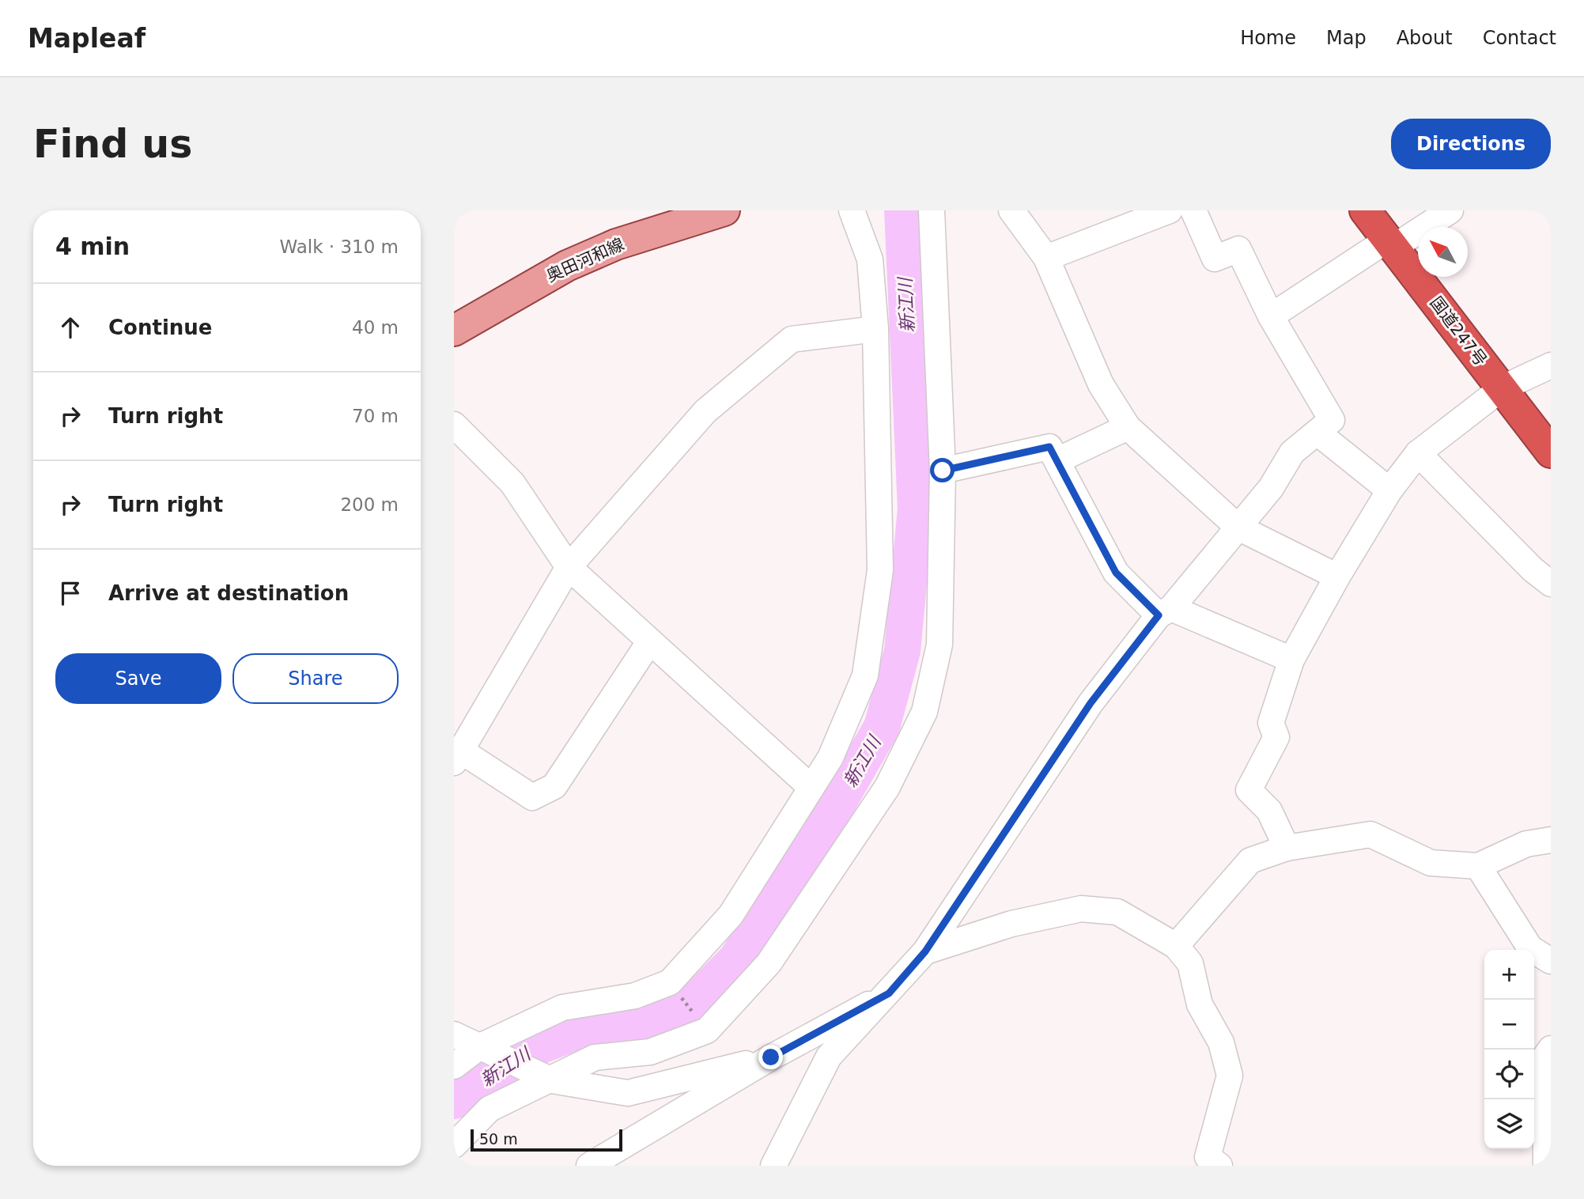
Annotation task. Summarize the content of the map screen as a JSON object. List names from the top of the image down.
{
  "streets": {
    "highway": ["国道247号"],
    "main road": ["奥田河和線"]
  },
  "water": ["新江川"],
  "scale_bar": "50 m",
  "north": "top left",
  "page": {
    "header": "Mapleaf",
    "nav": [
      "Home",
      "Map",
      "About",
      "Contact"
    ],
    "buttons": [
      "Directions",
      ["Save", "Share"]
    ],
    "title": "Find us",
    "heading": ["4 min", "Walk · 310 m"],
    "list": [
      ["Continue", "40 m"],
      ["Turn right", "70 m"],
      ["Turn right", "200 m"],
      "Arrive at destination"
    ],
    "map_buttons": ["+", "−"],
    "scale": "50 m"
  }
}
